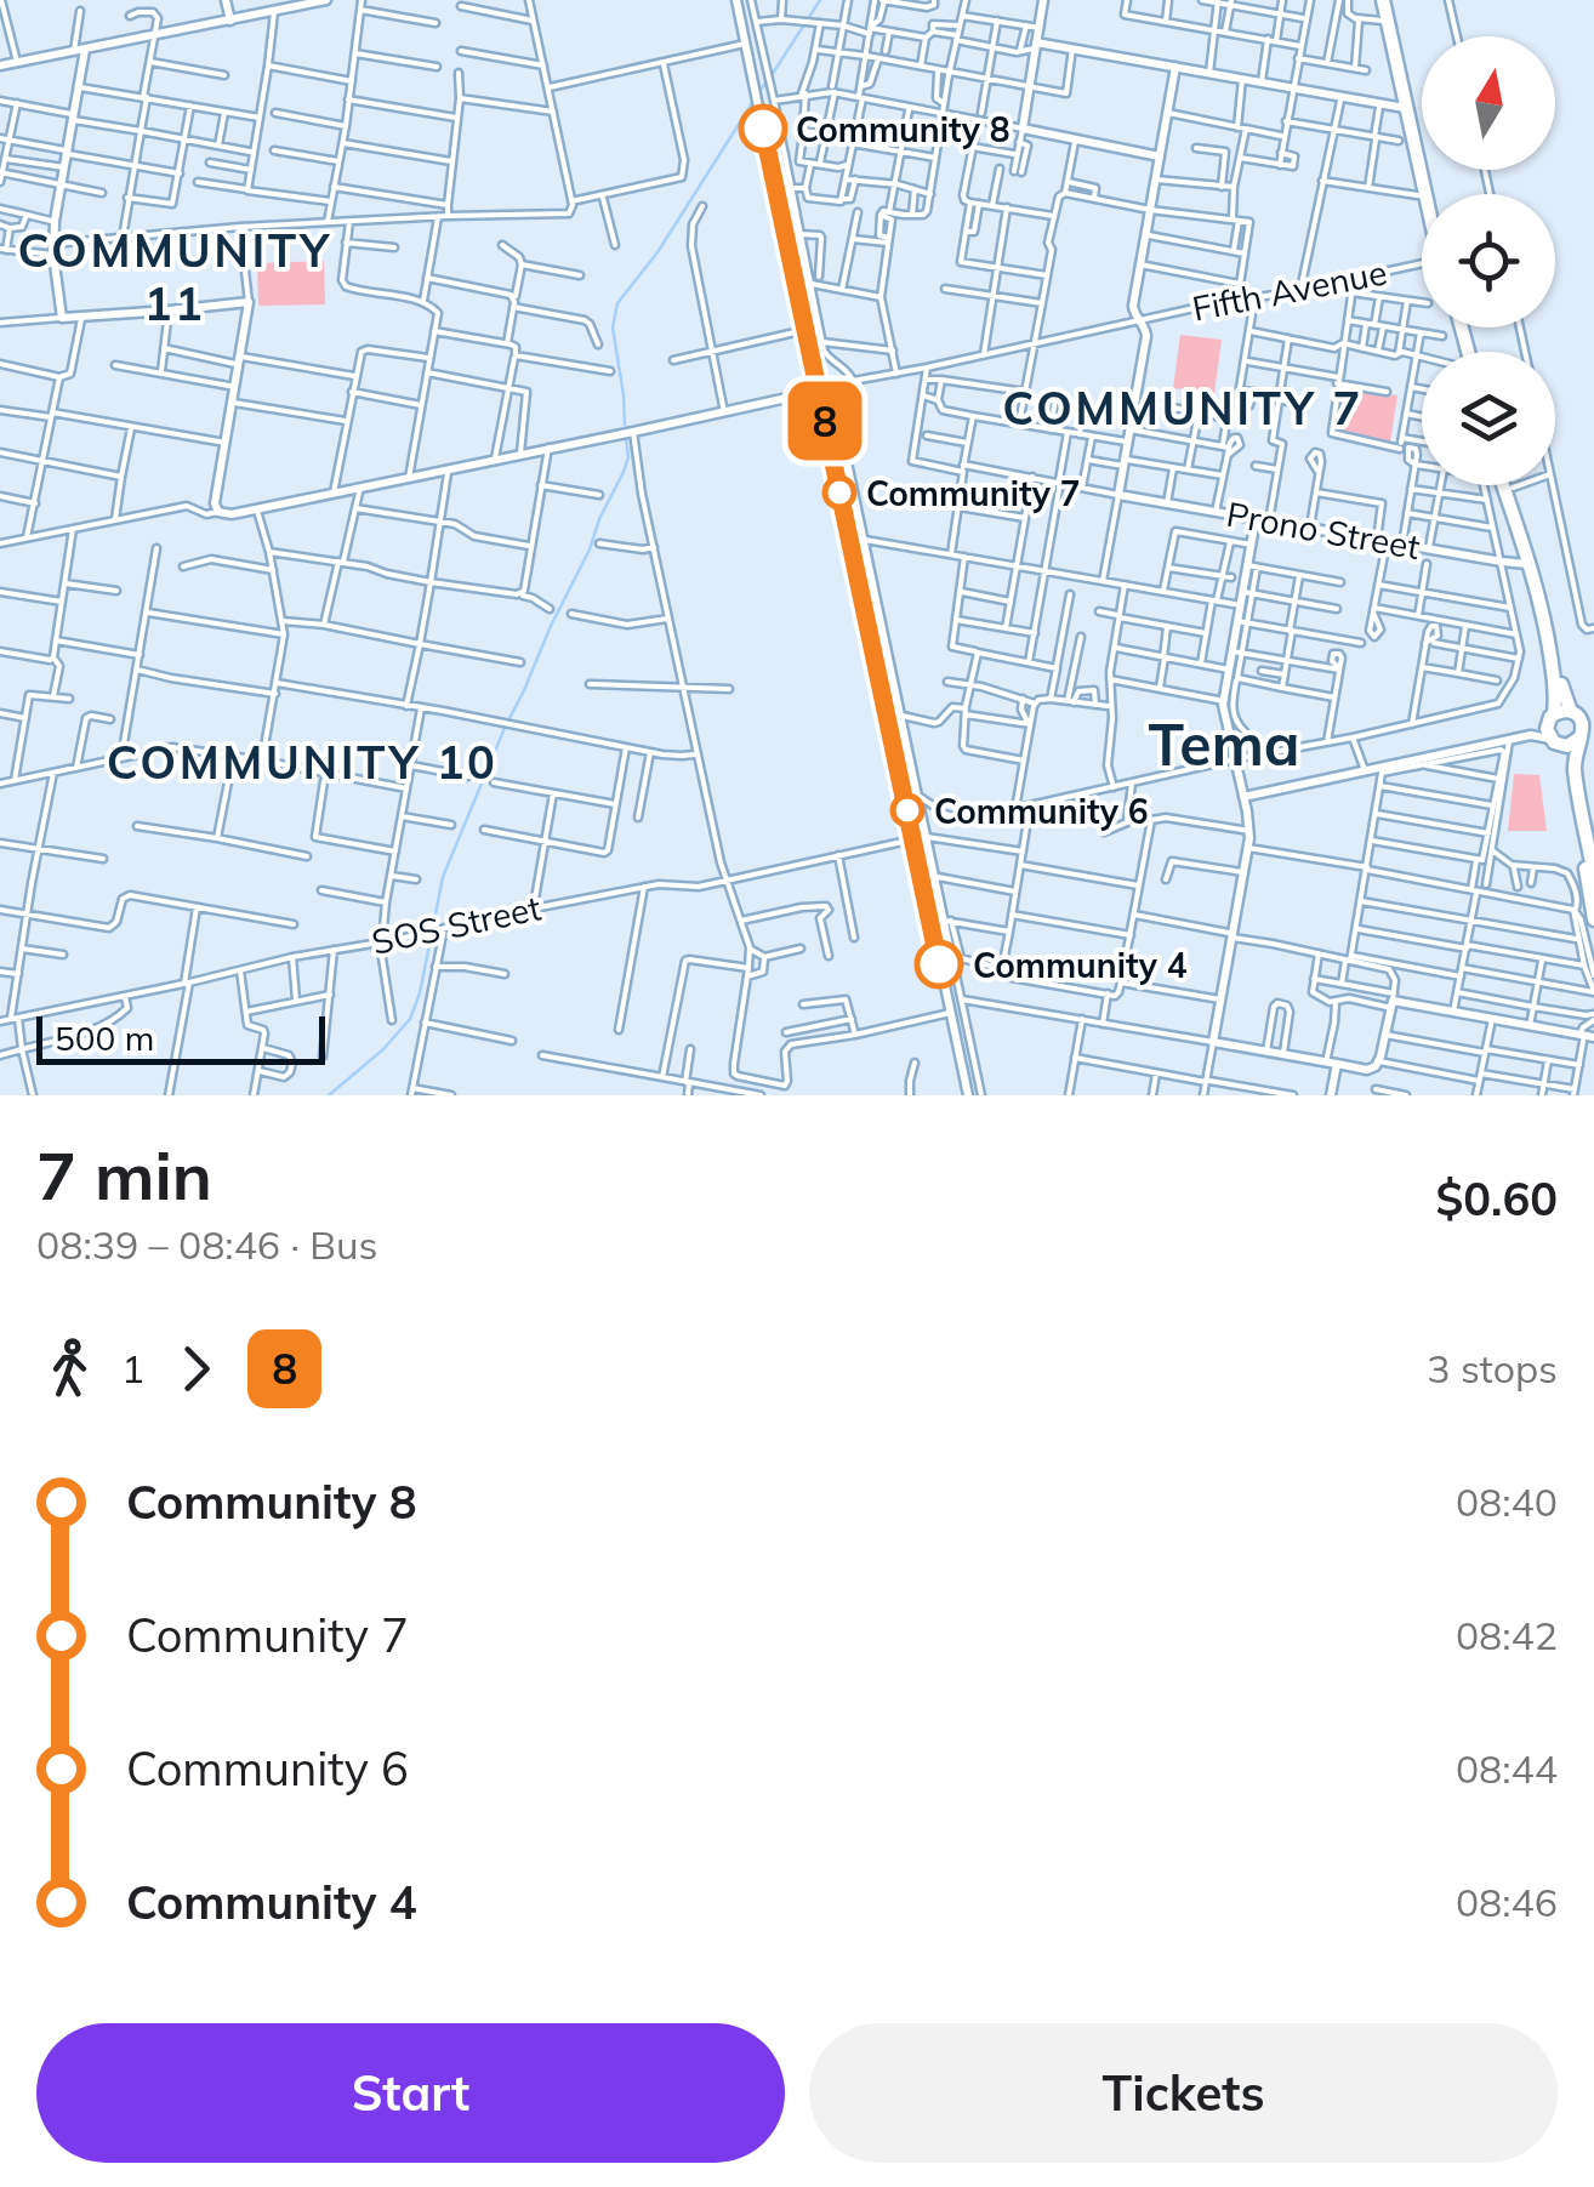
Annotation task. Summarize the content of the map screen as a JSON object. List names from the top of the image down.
{
  "streets": {
    "street": ["Fifth Avenue", "Prono Street", "SOS Street"]
  },
  "districts": [
    "COMMUNITY 11",
    "COMMUNITY 7",
    "Tema",
    "COMMUNITY 10"
  ],
  "places": [
    "Community 8",
    "Community 7",
    "Community 6",
    "Community 4"
  ],
  "lines": ["bus line 8"],
  "scale_bar": "500 m",
  "north": "top",
  "page": {
    "on_map": "8",
    "scale": "500 m",
    "heading": ["7 min", "08:39 – 08:46 · Bus", "$0.60"],
    "legs": ["1", "8", "3 stops"],
    "list": [
      {
        "name": "Community 8",
        "value": "08:40"
      },
      {
        "name": "Community 7",
        "value": "08:42"
      },
      {
        "name": "Community 6",
        "value": "08:44"
      },
      {
        "name": "Community 4",
        "value": "08:46"
      }
    ],
    "buttons": ["Start", "Tickets"]
  }
}
